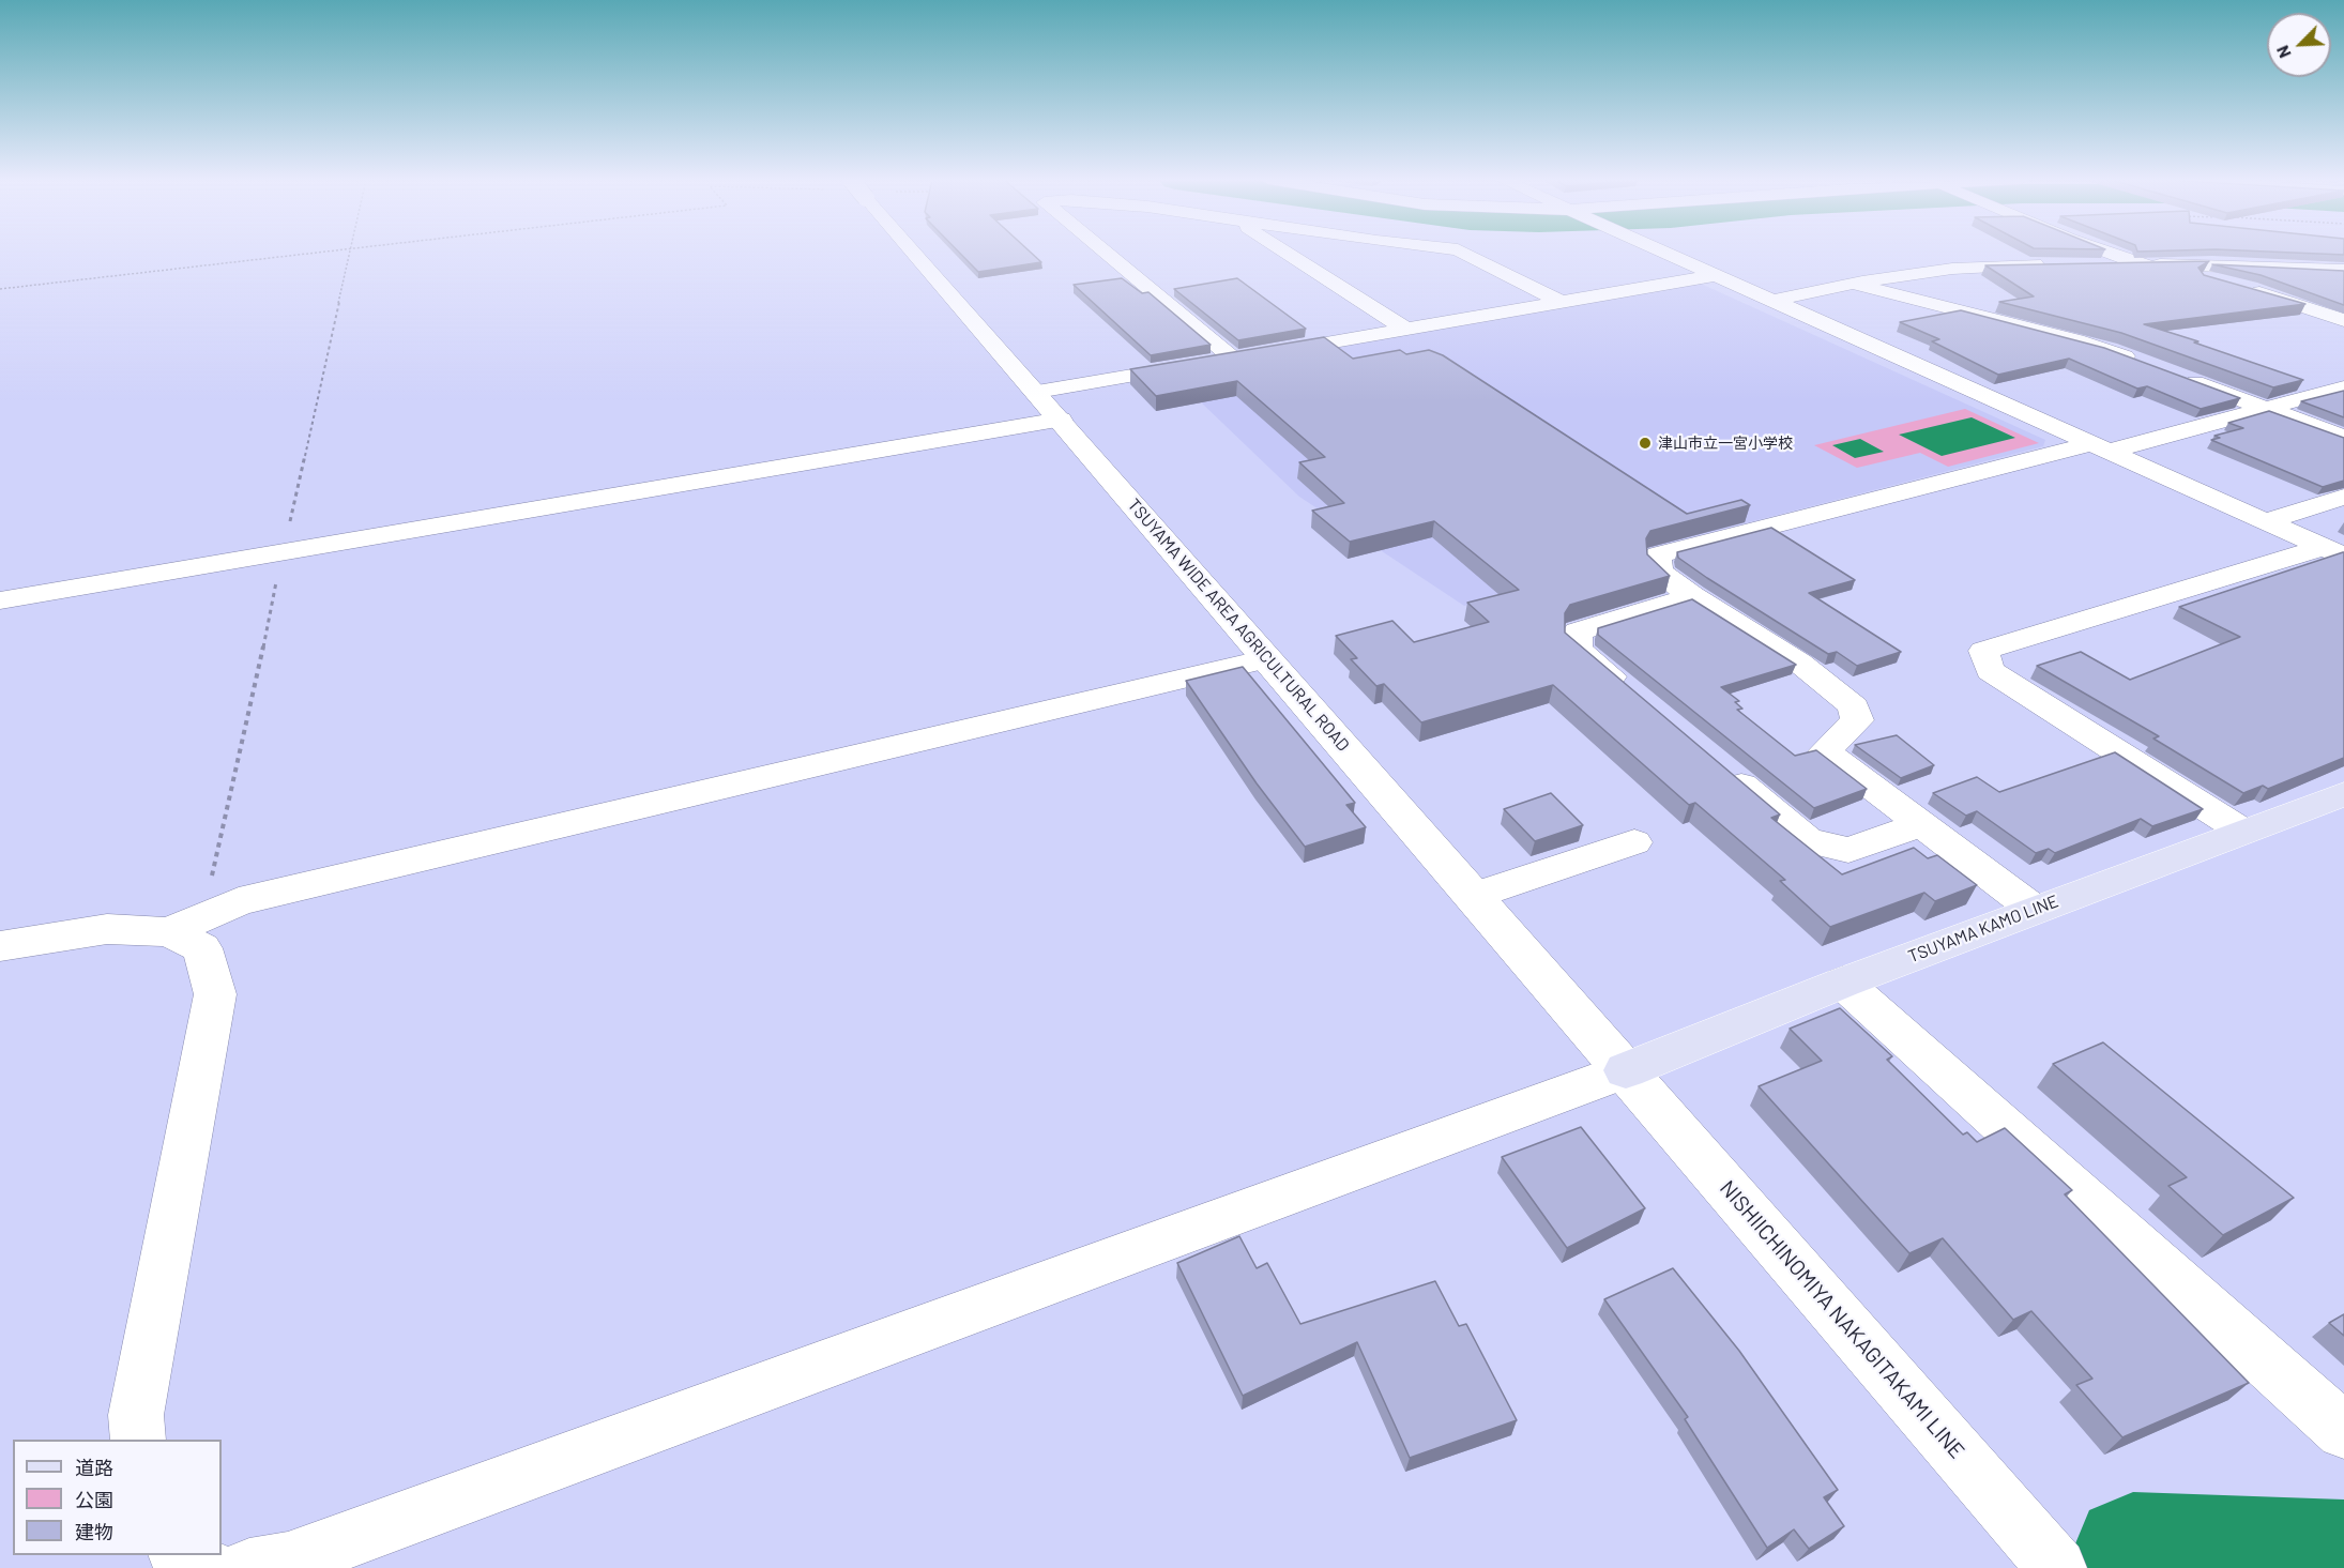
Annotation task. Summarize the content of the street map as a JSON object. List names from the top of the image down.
{
  "streets": {
    "main road": ["TSUYAMA KAMO LINE"],
    "street": ["TSUYAMA WIDE AREA AGRICULTURAL ROAD", "NISHIICHINOMIYA NAKAGITAKAMI LINE"]
  },
  "crossings": [
    ["TSUYAMA WIDE AREA AGRICULTURAL ROAD", "TSUYAMA KAMO LINE"],
    ["TSUYAMA WIDE AREA AGRICULTURAL ROAD", "NISHIICHINOMIYA NAKAGITAKAMI LINE"],
    ["TSUYAMA KAMO LINE", "NISHIICHINOMIYA NAKAGITAKAMI LINE"]
  ],
  "places": ["津山市立一宮小学校"],
  "legend": ["道路", "公園", "建物"],
  "north": "bottom left"
}
